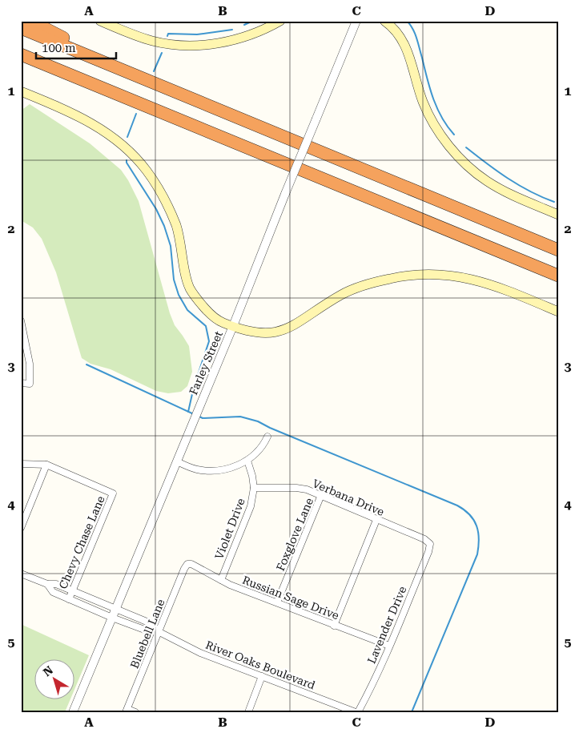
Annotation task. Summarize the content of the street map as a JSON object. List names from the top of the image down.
{
  "streets": {
    "street": [
      "Farley Street",
      "Verbana Drive",
      "Violet Drive",
      "Foxglove Lane",
      "Chevy Chase Lane",
      "Russian Sage Drive",
      "Lavender Drive",
      "Bluebell Lane",
      "River Oaks Boulevard"
    ]
  },
  "crossings": [
    ["Farley Street", "River Oaks Boulevard"],
    ["Verbana Drive", "Violet Drive"],
    ["Verbana Drive", "Foxglove Lane"],
    ["Verbana Drive", "Lavender Drive"],
    ["Violet Drive", "Russian Sage Drive"],
    ["Foxglove Lane", "Russian Sage Drive"],
    ["Chevy Chase Lane", "River Oaks Boulevard"],
    ["Russian Sage Drive", "Lavender Drive"],
    ["Russian Sage Drive", "Bluebell Lane"],
    ["Lavender Drive", "River Oaks Boulevard"],
    ["Bluebell Lane", "River Oaks Boulevard"]
  ],
  "scale_bar": "100 m",
  "north": "top left",
  "grid": {
    "columns": [
      "A",
      "B",
      "C",
      "D"
    ],
    "rows": [
      "1",
      "2",
      "3",
      "4",
      "5"
    ]
  }
}
